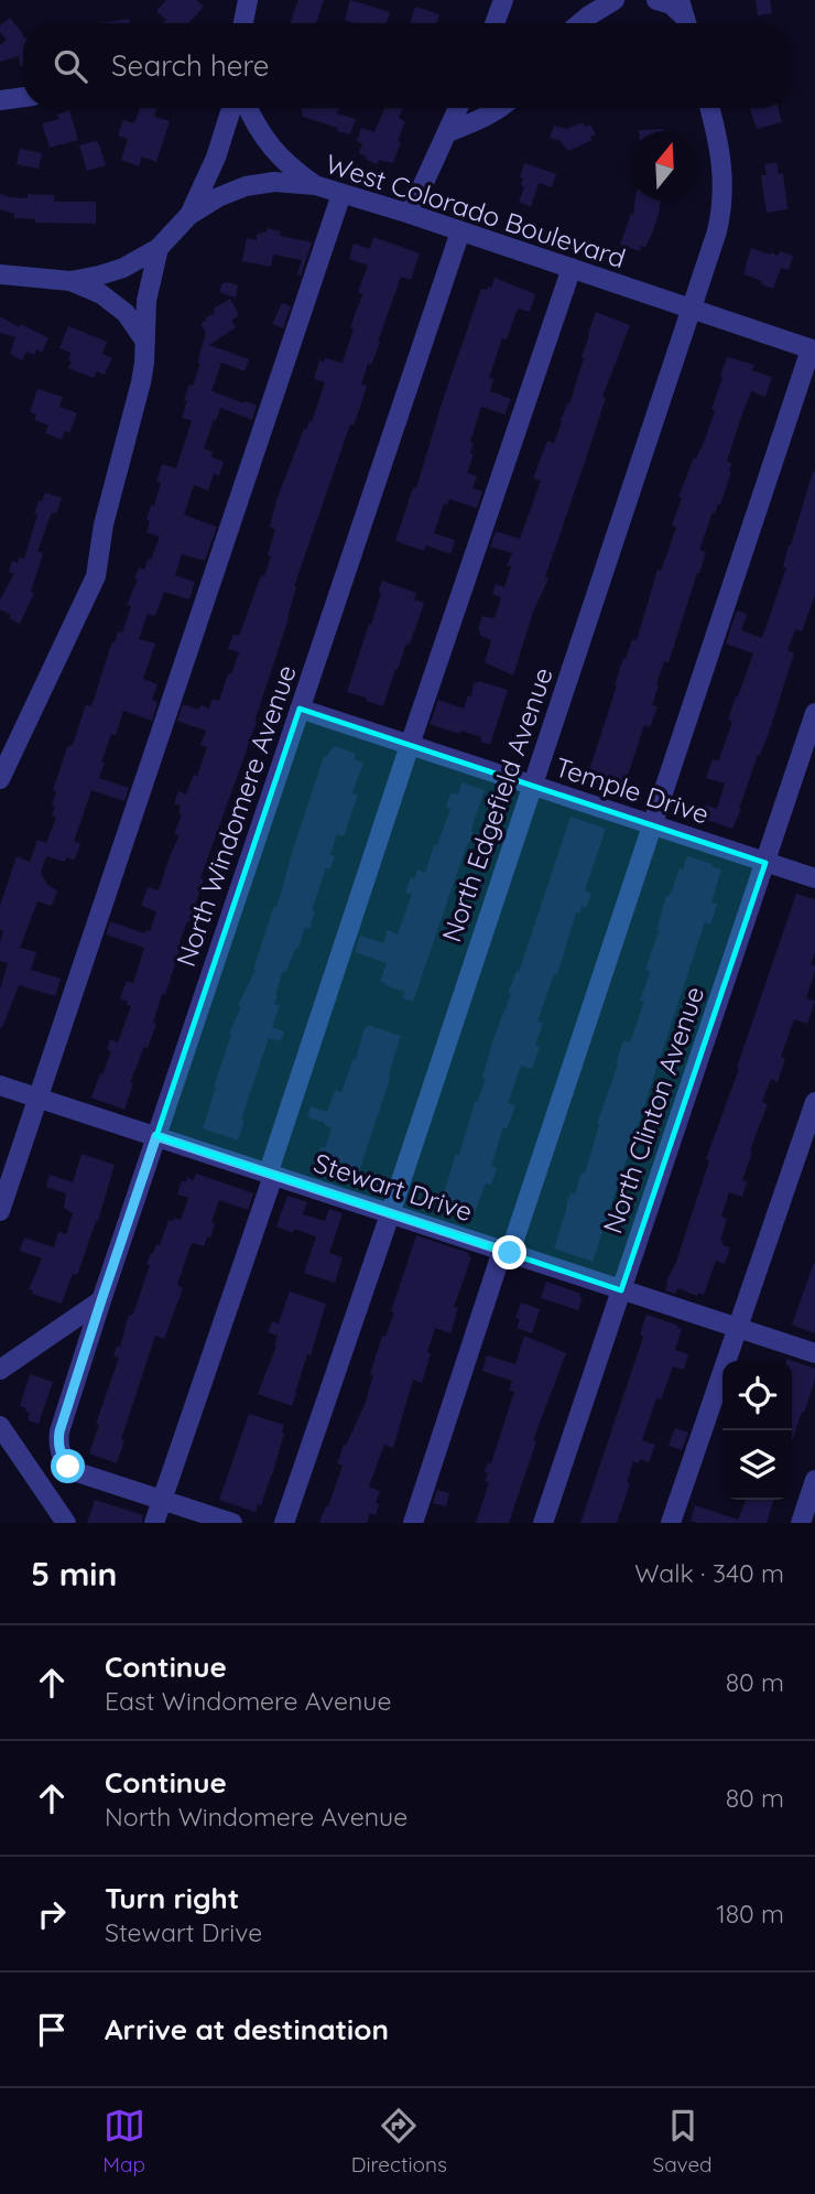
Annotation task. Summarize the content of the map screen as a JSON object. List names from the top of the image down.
{
  "streets": {
    "street": [
      "West Colorado Boulevard",
      "Temple Drive",
      "North Edgefield Avenue",
      "North Windomere Avenue",
      "North Clinton Avenue",
      "Stewart Drive"
    ]
  },
  "crossings": [
    ["West Colorado Boulevard", "North Edgefield Avenue"],
    ["West Colorado Boulevard", "North Windomere Avenue"],
    ["Temple Drive", "North Edgefield Avenue"],
    ["Temple Drive", "North Windomere Avenue"],
    ["Temple Drive", "North Clinton Avenue"],
    ["North Edgefield Avenue", "Stewart Drive"],
    ["North Windomere Avenue", "Stewart Drive"],
    ["North Clinton Avenue", "Stewart Drive"]
  ],
  "north": "top",
  "page": {
    "search": "Search here",
    "heading": ["5 min", "Walk · 340 m"],
    "list": [
      ["Continue", "East Windomere Avenue", "80 m"],
      ["Continue", "North Windomere Avenue", "80 m"],
      ["Turn right", "Stewart Drive", "180 m"],
      "Arrive at destination"
    ],
    "nav": ["Map", "Directions", "Saved"]
  }
}
